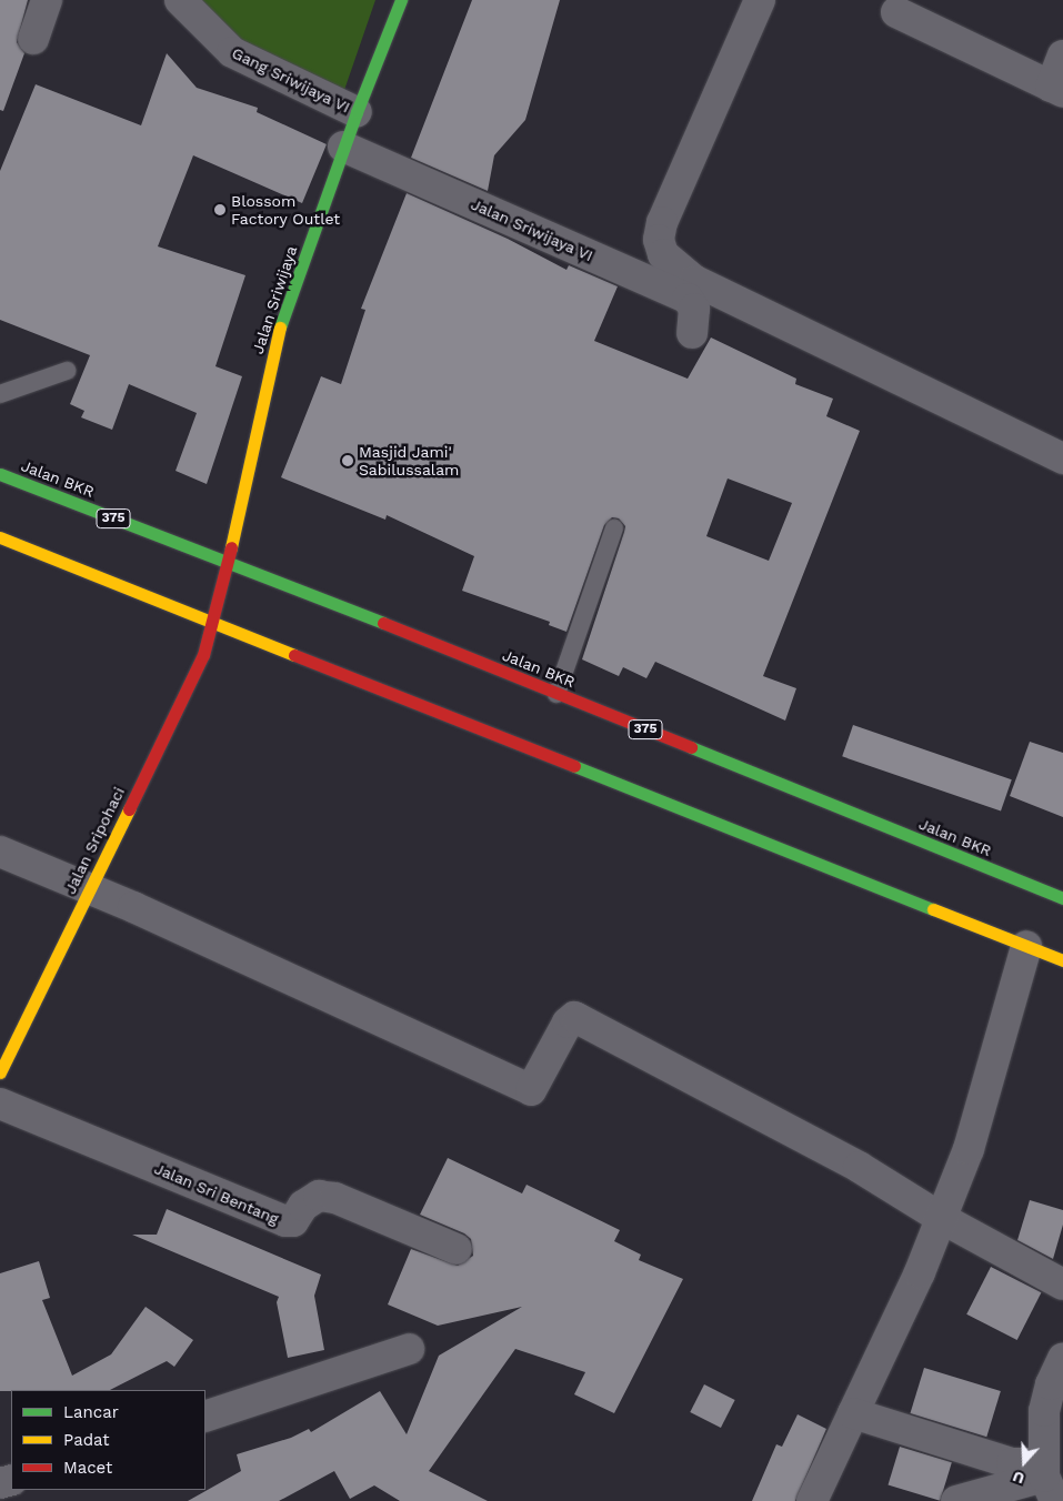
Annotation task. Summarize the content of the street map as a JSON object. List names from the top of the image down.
{
  "streets": {
    "main road": [
      "Jalan Sriwijaya",
      "Jalan BKR",
      "375",
      "Jalan Sripohaci"
    ],
    "street": ["Gang Sriwijaya VI", "Jalan Sriwijaya VI", "Jalan Sri Bentang"]
  },
  "crossings": [
    ["Gang Sriwijaya VI", "Jalan Sriwijaya"],
    ["Jalan Sriwijaya VI", "Jalan Sriwijaya"],
    ["Jalan Sriwijaya", "Jalan BKR"],
    ["Jalan Sriwijaya", "Jalan Sripohaci"]
  ],
  "places": ["Blossom Factory Outlet", "Masjid Jami' Sabilussalam"],
  "legend": ["Lancar", "Padat", "Macet"],
  "north": "bottom"
}
